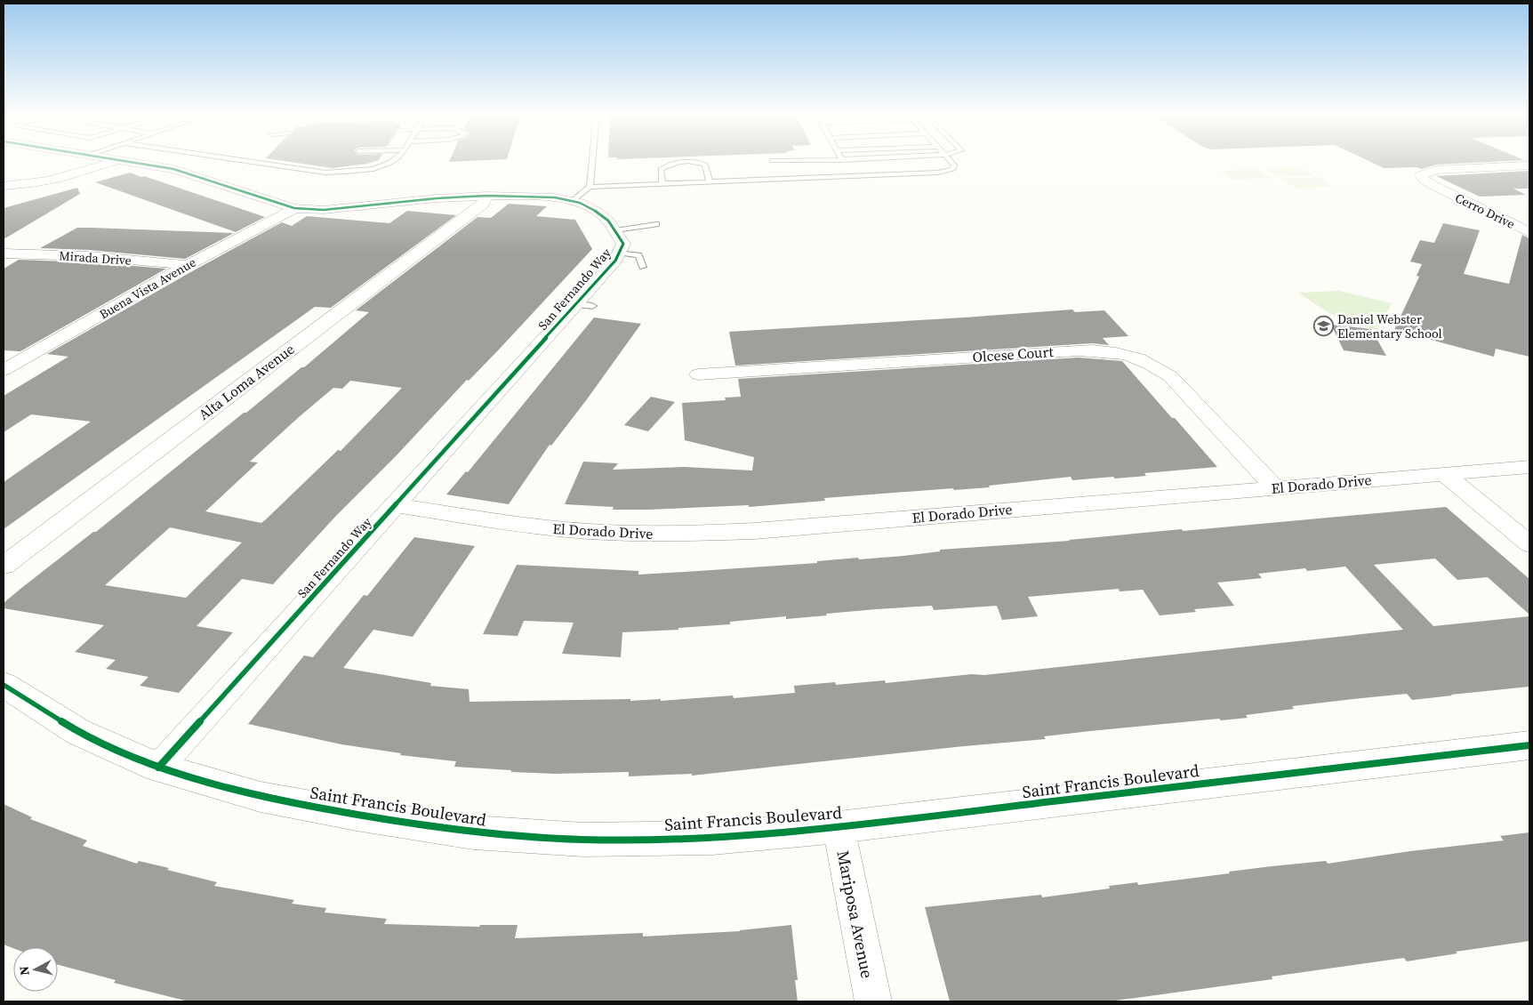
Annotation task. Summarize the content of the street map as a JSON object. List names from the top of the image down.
{
  "streets": {
    "street": [
      "Cerro Drive",
      "Mirada Drive",
      "Buena Vista Avenue",
      "San Fernando Way",
      "Olcese Court",
      "Alta Loma Avenue",
      "El Dorado Drive",
      "Saint Francis Boulevard",
      "Mariposa Avenue"
    ]
  },
  "crossings": [
    ["Mirada Drive", "Buena Vista Avenue"],
    ["Buena Vista Avenue", "San Fernando Way"],
    ["San Fernando Way", "Alta Loma Avenue"],
    ["San Fernando Way", "El Dorado Drive"],
    ["San Fernando Way", "Saint Francis Boulevard"],
    ["Olcese Court", "El Dorado Drive"],
    ["Saint Francis Boulevard", "Mariposa Avenue"]
  ],
  "places": {
    "school or university": ["Daniel Webster Elementary School"]
  },
  "north": "left"
}
